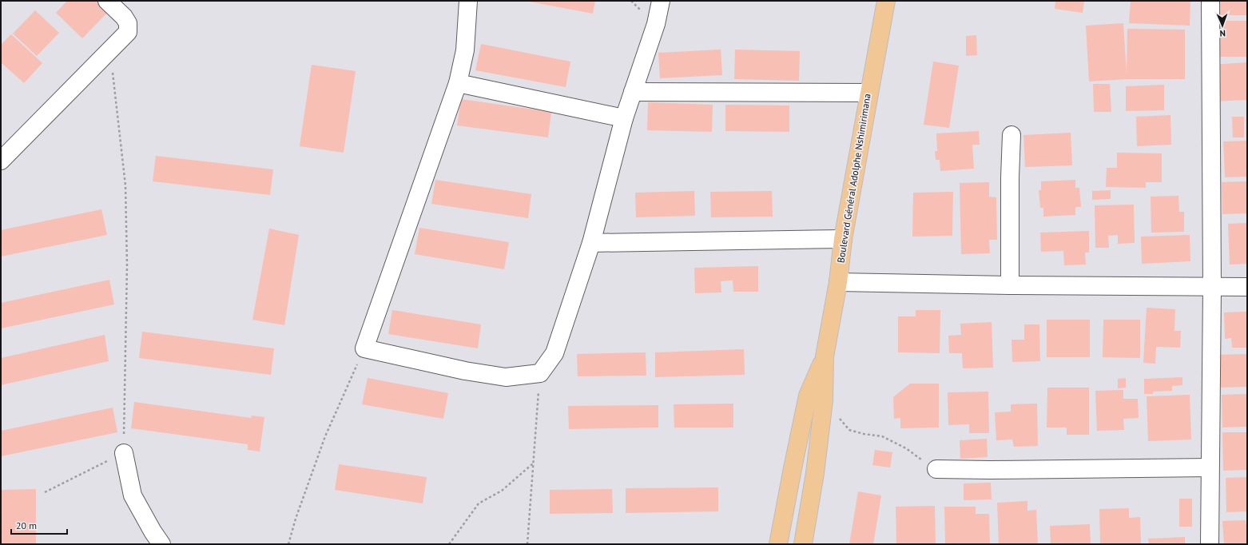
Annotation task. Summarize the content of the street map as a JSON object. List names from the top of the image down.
{
  "streets": {
    "main road": ["Boulevard Général Adolphe Nshimirimana"]
  },
  "scale_bar": "20 m",
  "north": "bottom"
}
